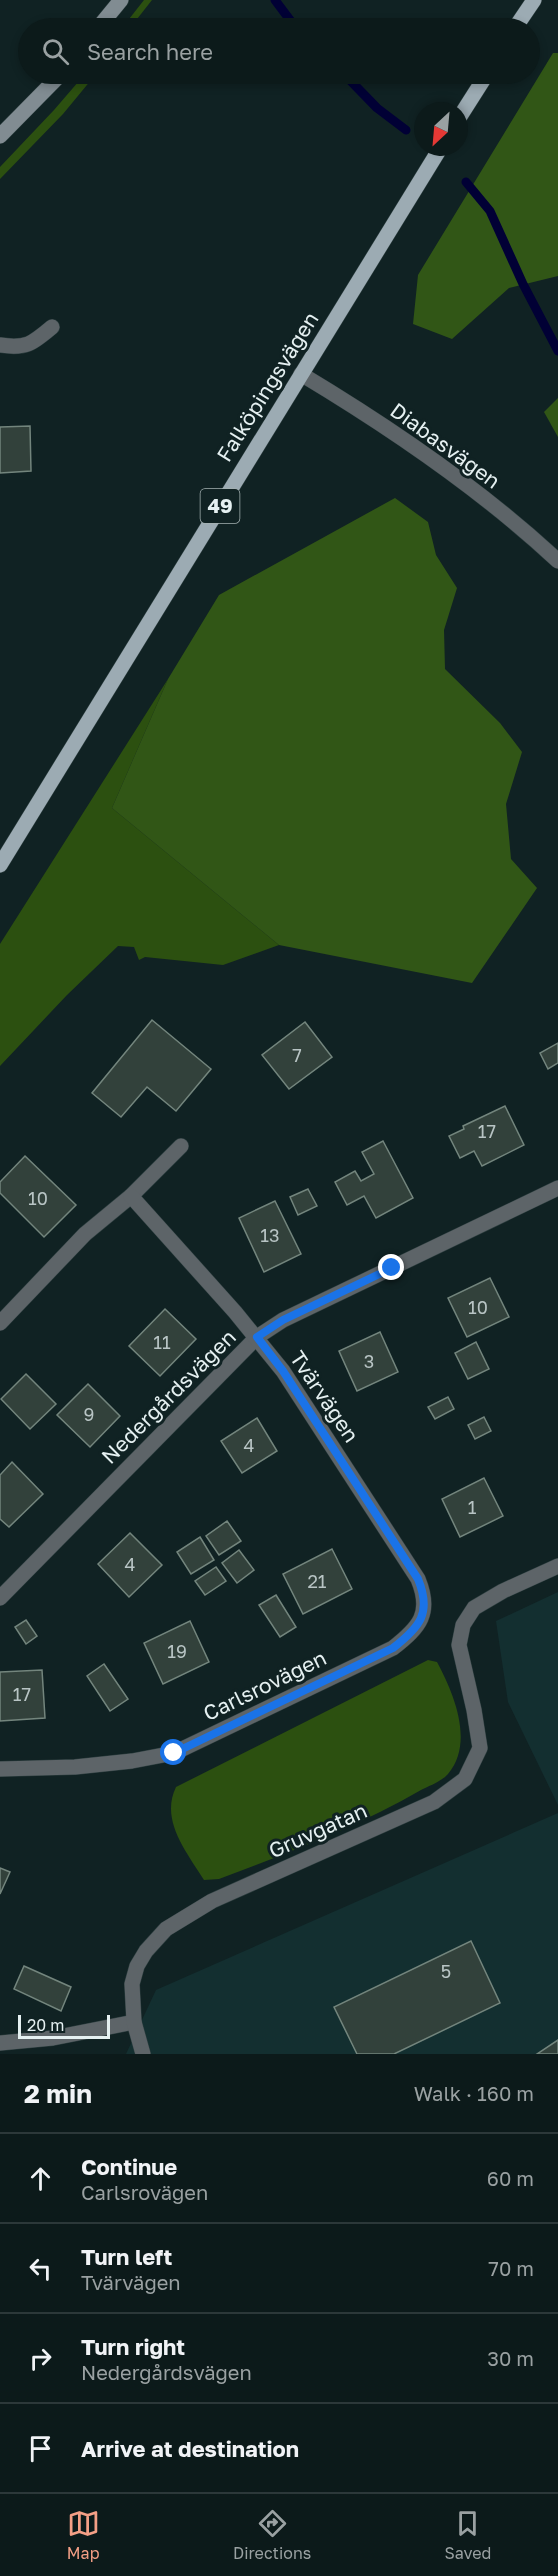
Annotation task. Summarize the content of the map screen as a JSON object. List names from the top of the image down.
{
  "streets": {
    "main road": ["Falköpingsvägen", "49"],
    "street": [
      "Diabasvägen",
      "Nedergårdsvägen",
      "Tvärvägen",
      "Carlsrovägen",
      "Gruvgatan"
    ]
  },
  "crossings": [
    ["Falköpingsvägen", "Diabasvägen"],
    ["Nedergårdsvägen", "Tvärvägen"],
    ["Tvärvägen", "Carlsrovägen"]
  ],
  "house_numbers": [
    "7",
    "17",
    "10",
    "13",
    "10",
    "11",
    "3",
    "9",
    "4",
    "1",
    "4",
    "21",
    "19",
    "17",
    "5"
  ],
  "scale_bar": "20 m",
  "north": "bottom left",
  "page": {
    "search": "Search here",
    "scale": "20 m",
    "heading": ["2 min", "Walk · 160 m"],
    "list": [
      ["Continue", "Carlsrovägen", "60 m"],
      ["Turn left", "Tvärvägen", "70 m"],
      ["Turn right", "Nedergårdsvägen", "30 m"],
      "Arrive at destination"
    ],
    "nav": ["Map", "Directions", "Saved"]
  }
}
